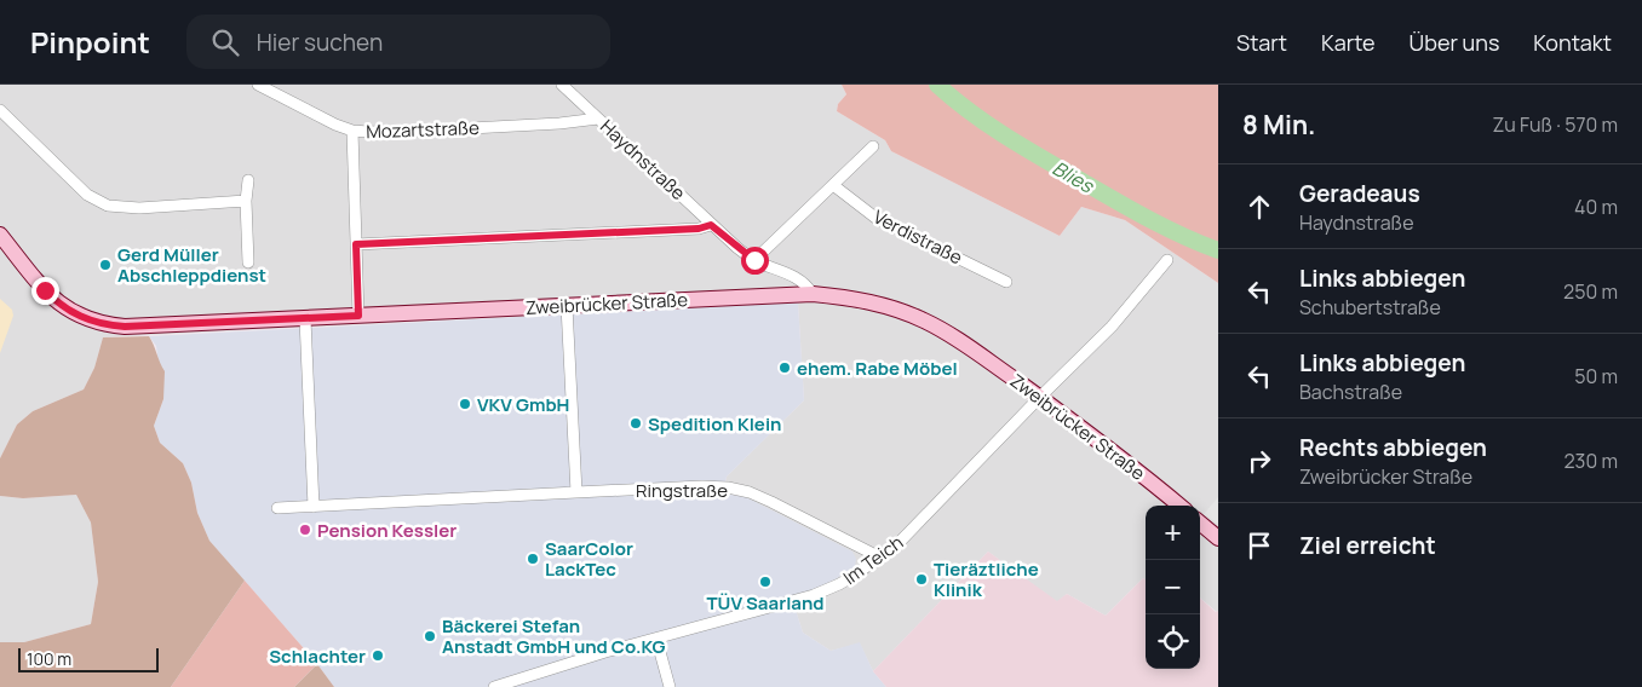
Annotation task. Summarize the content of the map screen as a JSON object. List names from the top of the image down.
{
  "streets": {
    "street": [
      "Mozartstraße",
      "Haydnstraße",
      "Verdistraße",
      "Zweibrücker Straße",
      "Ringstraße",
      "Im Teich"
    ]
  },
  "crossings": [
    ["Mozartstraße", "Haydnstraße"],
    ["Haydnstraße", "Zweibrücker Straße"],
    ["Zweibrücker Straße", "Im Teich"],
    ["Ringstraße", "Im Teich"]
  ],
  "water": ["Blies"],
  "places": [
    "Gerd Müller Abschleppdienst",
    "ehem. Rabe Möbel",
    "VKV GmbH",
    "Spedition Klein",
    "Pension Kessler",
    "SaarColor LackTec",
    "Tieräztliche Klinik",
    "TÜV Saarland",
    "Bäckerei Stefan Anstadt GmbH und Co.KG",
    "Schlachter"
  ],
  "scale_bar": "100 m",
  "page": {
    "header": "Pinpoint",
    "search": "Hier suchen",
    "nav": [
      "Start",
      "Karte",
      "Über uns",
      "Kontakt"
    ],
    "heading": ["8 Min.", "Zu Fuß · 570 m"],
    "list": [
      ["Geradeaus", "Haydnstraße", "40 m"],
      ["Links abbiegen", "Schubertstraße", "250 m"],
      ["Links abbiegen", "Bachstraße", "50 m"],
      ["Rechts abbiegen", "Zweibrücker Straße", "230 m"],
      "Ziel erreicht"
    ],
    "map_buttons": ["+", "−"],
    "scale": "100 m"
  }
}
